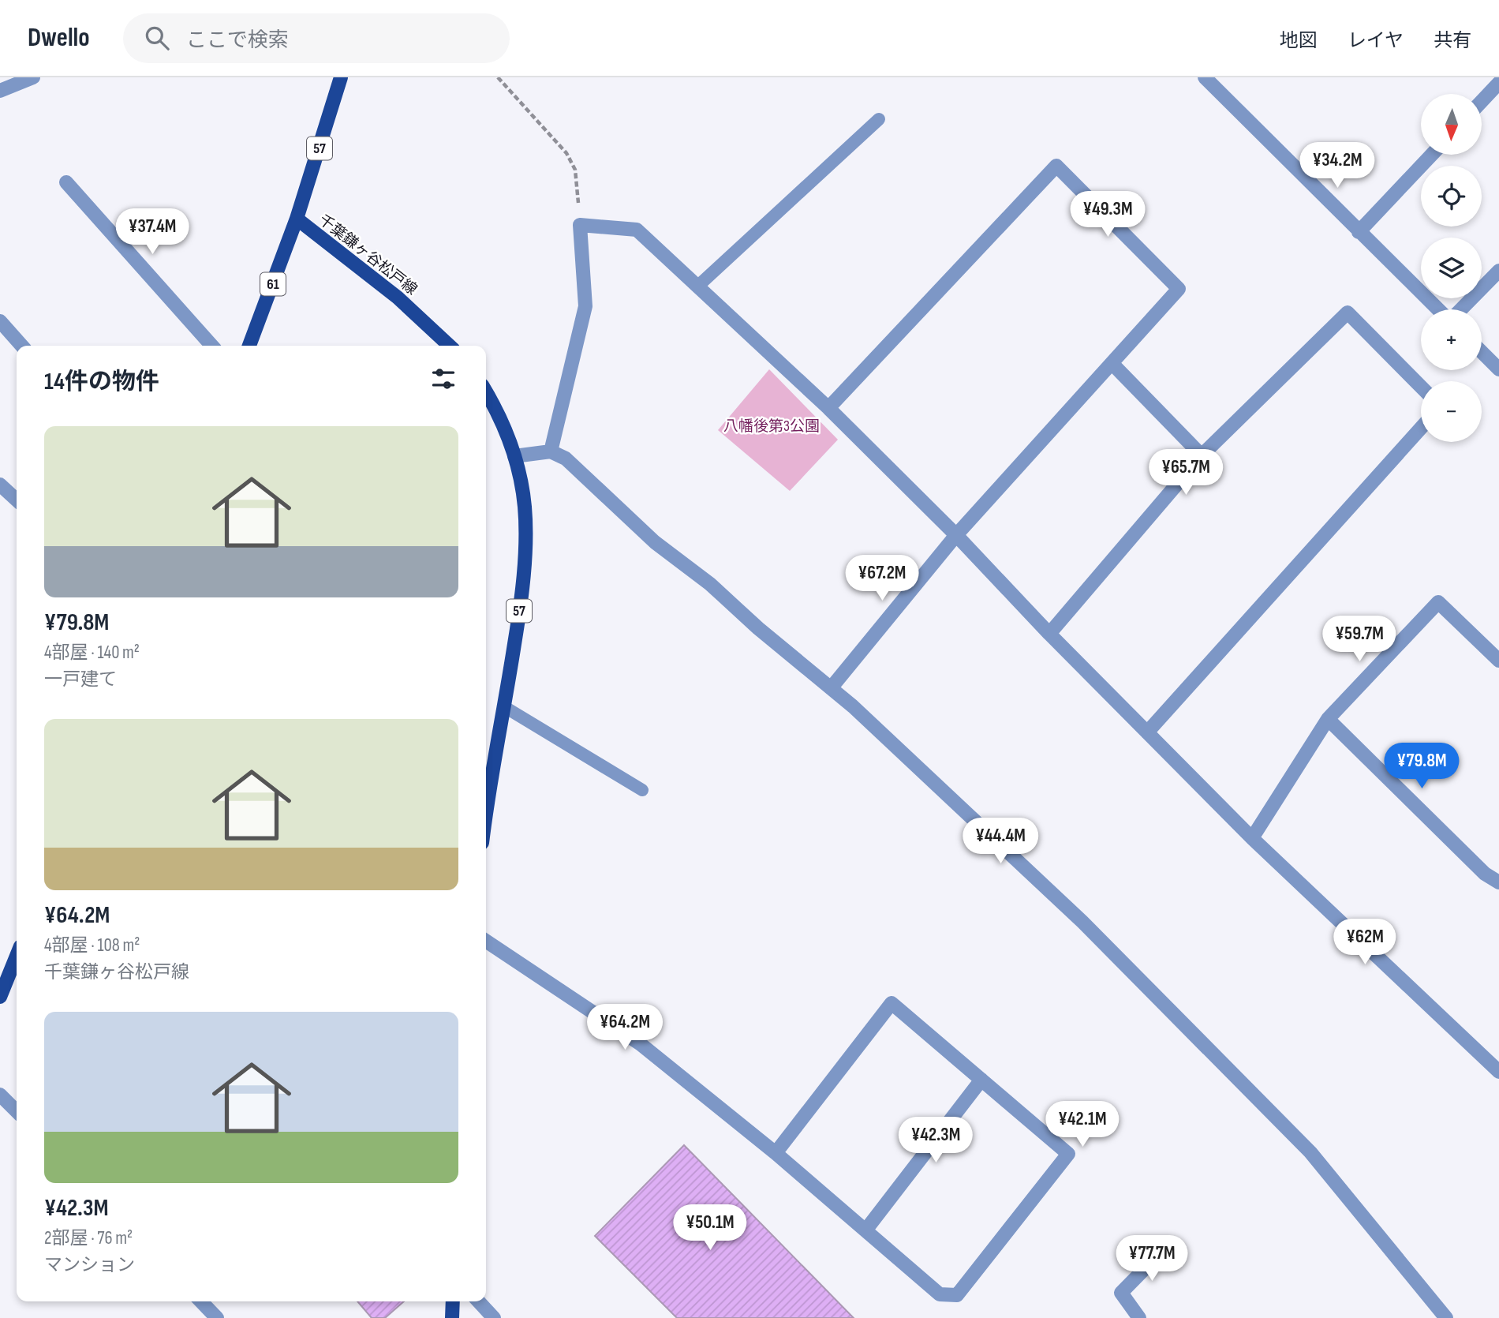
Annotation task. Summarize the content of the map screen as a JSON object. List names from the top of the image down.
{
  "streets": {
    "main road": ["57", "千葉鎌ヶ谷松戸線", "61"]
  },
  "crossings": [
    ["千葉鎌ヶ谷松戸線", "61"]
  ],
  "parks": ["八幡後第3公園"],
  "north": "bottom",
  "page": {
    "header": "Dwello",
    "search": "ここで検索",
    "nav": ["地図", "レイヤ", "共有"],
    "map_buttons": ["+", "−"],
    "price": [
      "¥34.2M",
      "¥49.3M",
      "¥37.4M",
      "¥65.7M",
      "¥67.2M",
      "¥59.7M",
      "¥79.8M",
      "¥44.4M",
      "¥62M",
      "¥64.2M",
      "¥42.1M",
      "¥42.3M",
      "¥50.1M",
      "¥77.7M"
    ],
    "heading": "14件の物件",
    "list": [
      {
        "name": "¥79.8M",
        "note": "4部屋 · 140 m² · 一戸建て"
      },
      {
        "name": "¥64.2M",
        "note": "4部屋 · 108 m² · 千葉鎌ヶ谷松戸線"
      },
      {
        "name": "¥42.3M",
        "note": "2部屋 · 76 m² · マンション"
      }
    ]
  }
}
